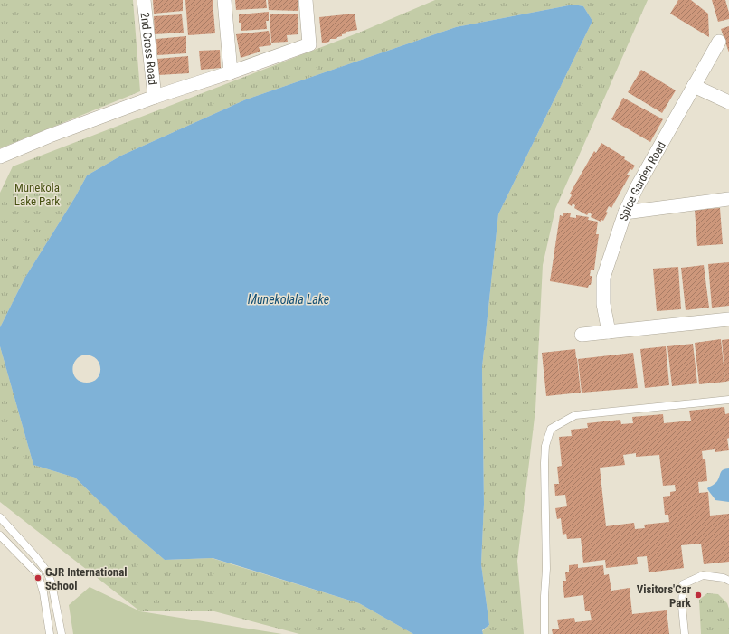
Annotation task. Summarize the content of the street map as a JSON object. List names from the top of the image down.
{
  "streets": {
    "street": ["2nd Cross Road", "Spice Garden Road"]
  },
  "water": ["Munekolala Lake"],
  "parks": ["Munekola Lake Park"],
  "places": ["GJR International School", "Visitors'Car Park"]
}
